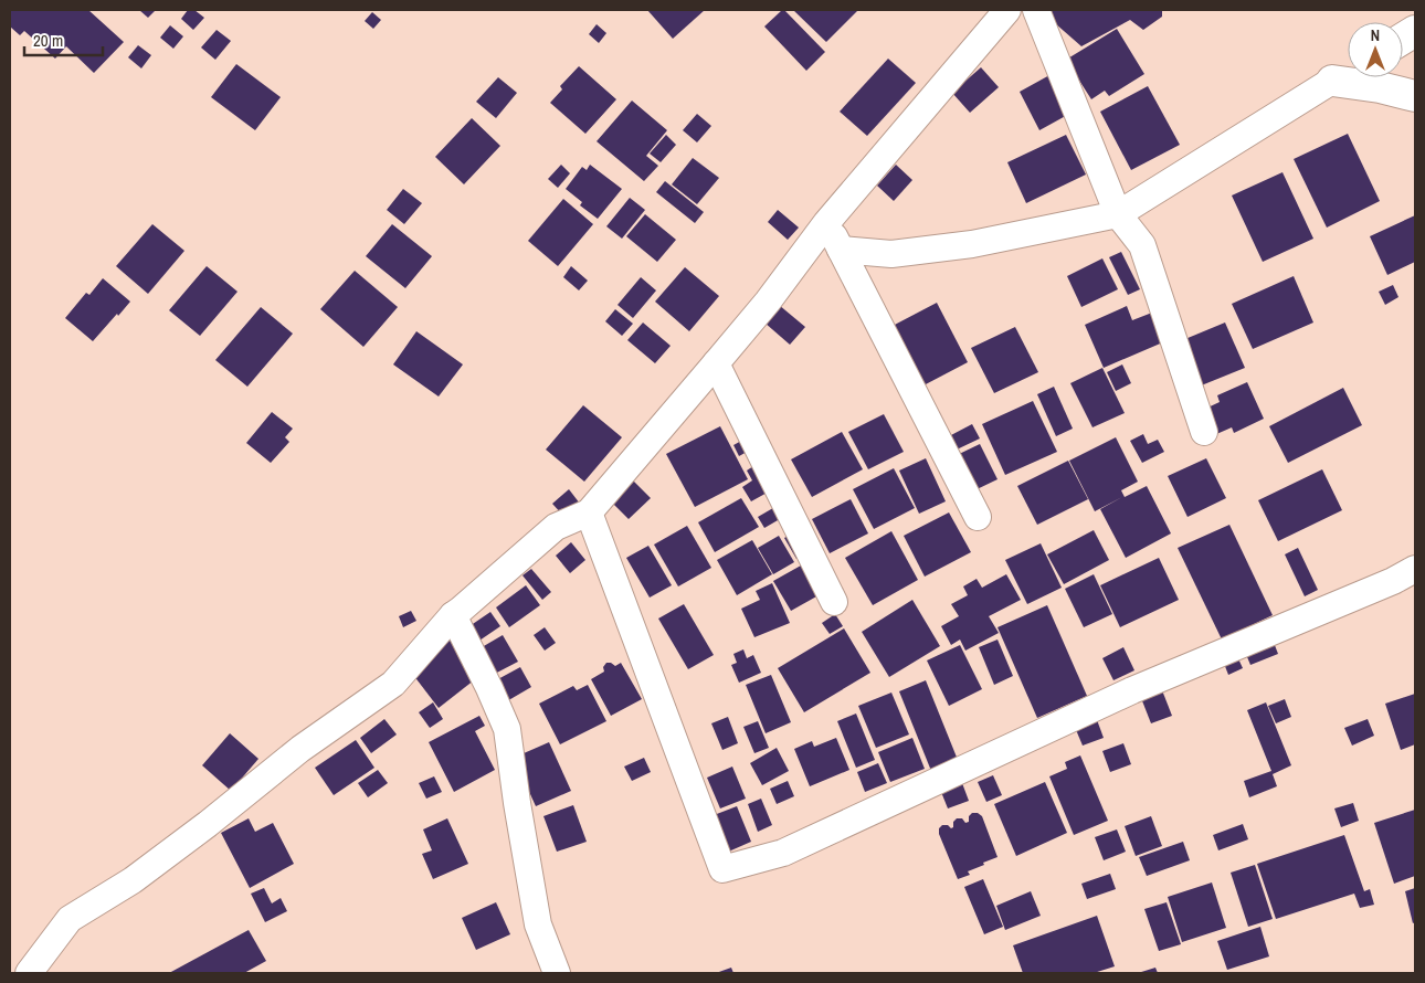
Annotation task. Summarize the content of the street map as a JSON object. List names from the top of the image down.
{
  "scale_bar": "20 m",
  "north": "top"
}
